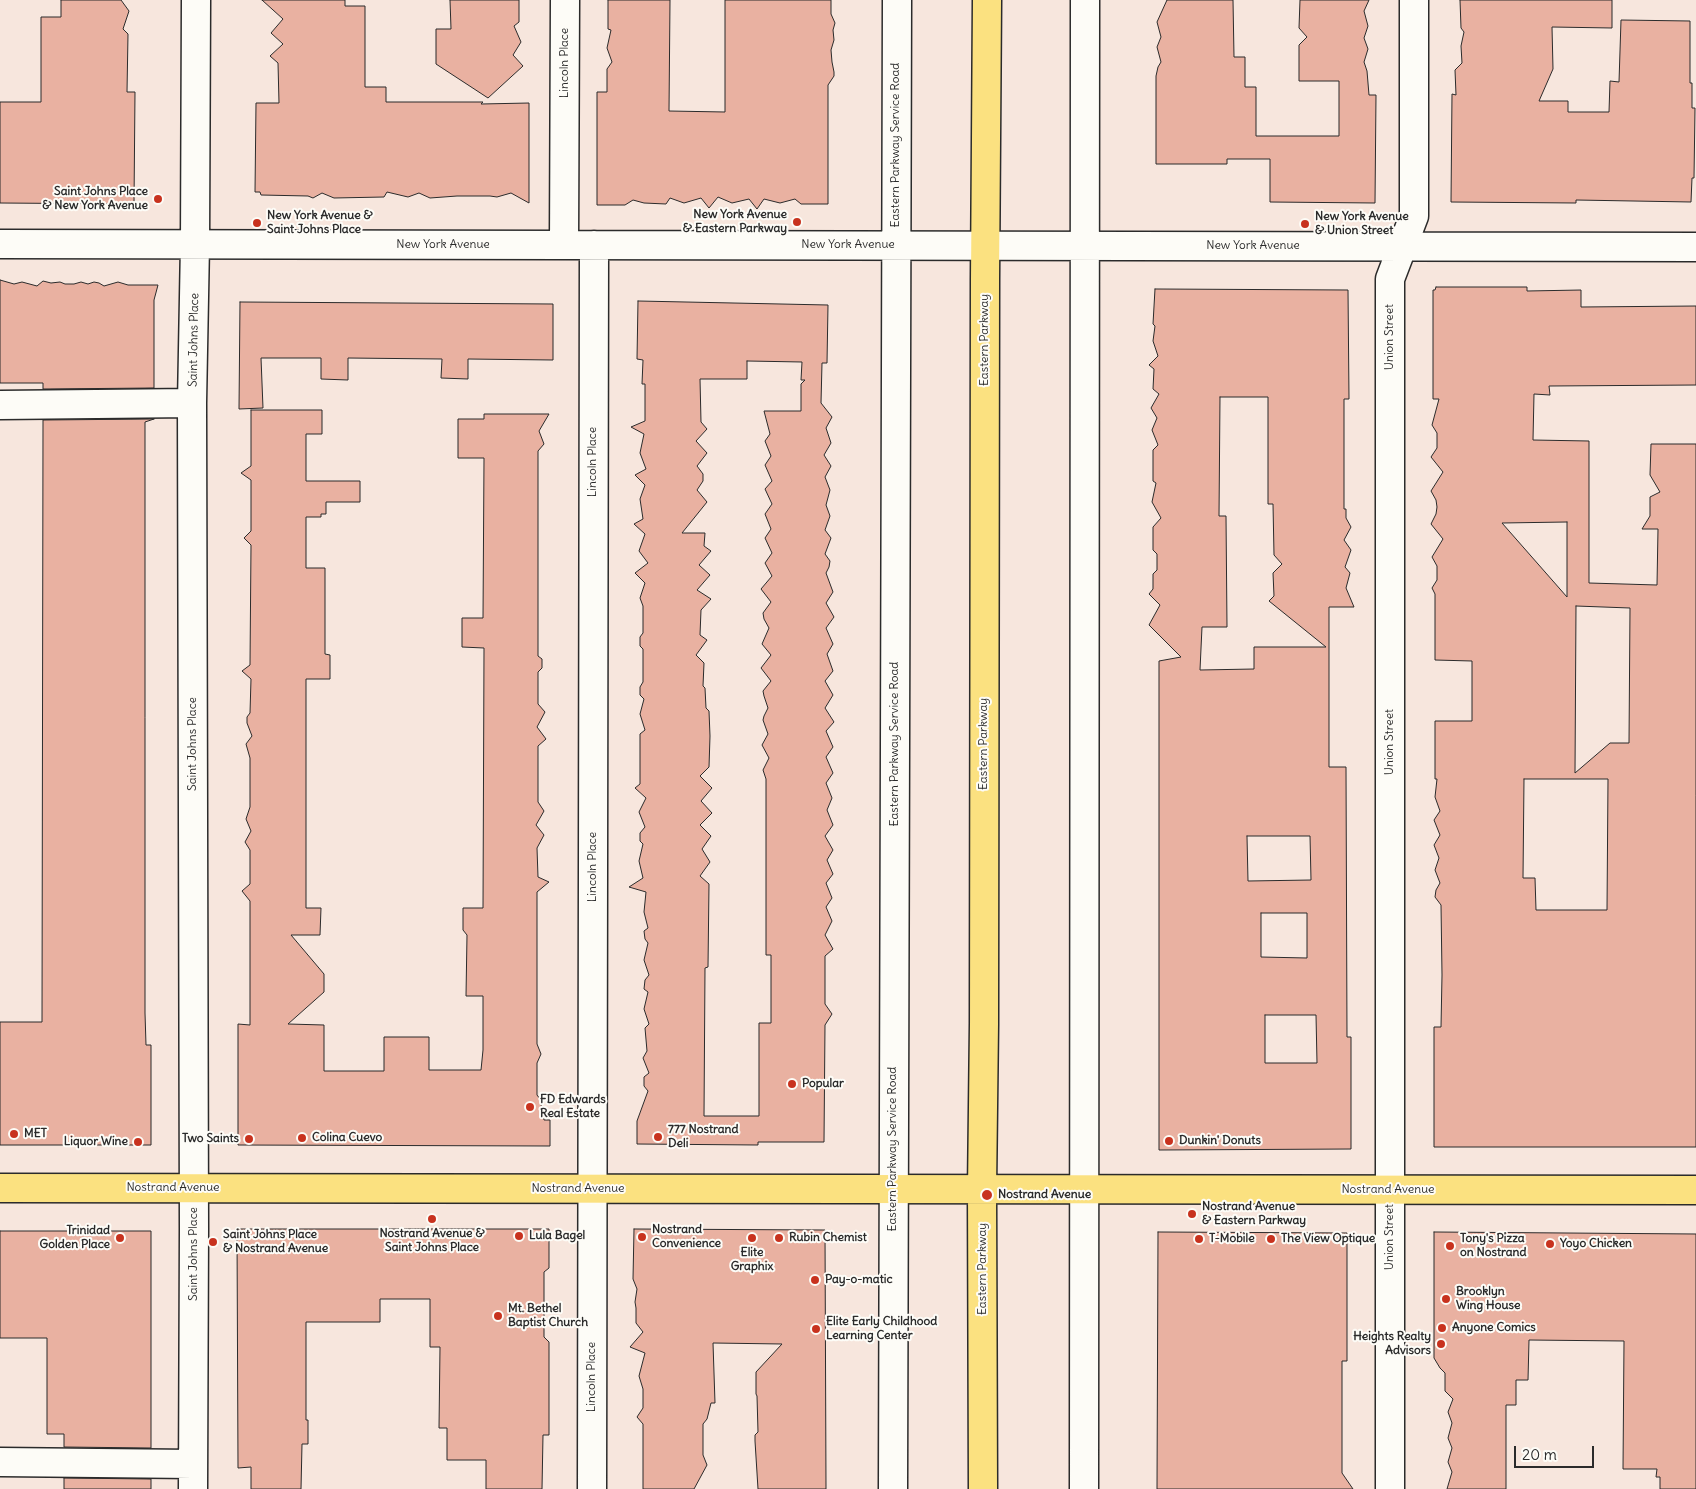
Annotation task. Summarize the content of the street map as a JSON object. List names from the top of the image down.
{
  "streets": {
    "main road": ["Eastern Parkway", "Nostrand Avenue"],
    "street": [
      "Lincoln Place",
      "Eastern Parkway Service Road",
      "New York Avenue",
      "Union Street",
      "Saint Johns Place"
    ]
  },
  "crossings": [
    ["Lincoln Place", "New York Avenue"],
    ["Lincoln Place", "Nostrand Avenue"],
    ["Eastern Parkway Service Road", "New York Avenue"],
    ["Eastern Parkway Service Road", "Nostrand Avenue"],
    ["New York Avenue", "Union Street"],
    ["New York Avenue", "Saint Johns Place"],
    ["New York Avenue", "Eastern Parkway"],
    ["Union Street", "Nostrand Avenue"],
    ["Saint Johns Place", "Nostrand Avenue"],
    ["Eastern Parkway", "Nostrand Avenue"]
  ],
  "places": [
    "Saint Johns Place & New York Avenue",
    "New York Avenue & Eastern Parkway",
    "New York Avenue & Saint Johns Place",
    "New York Avenue & Union Street",
    "Popular",
    "FD Edwards Real Estate",
    "MET",
    "777 Nostrand Deli",
    "Colina Cuevo",
    "Two Saints",
    "Dunkin' Donuts",
    "Liquor Wine",
    "Nostrand Avenue",
    "Nostrand Avenue & Eastern Parkway",
    "Nostrand Avenue & Saint Johns Place",
    "Lula Bagel",
    "Nostrand Convenience",
    "Trinidad Golden Place",
    "Elite Graphix",
    "Rubin Chemist",
    "T-Mobile",
    "The View Optique",
    "Saint Johns Place & Nostrand Avenue",
    "Yoyo Chicken",
    "Tony's Pizza on Nostrand",
    "Pay-o-matic",
    "Brooklyn Wing House",
    "Mt. Bethel Baptist Church",
    "Anyone Comics",
    "Elite Early Childhood Learning Center",
    "Heights Realty Advisors"
  ],
  "scale_bar": "20 m"
}
